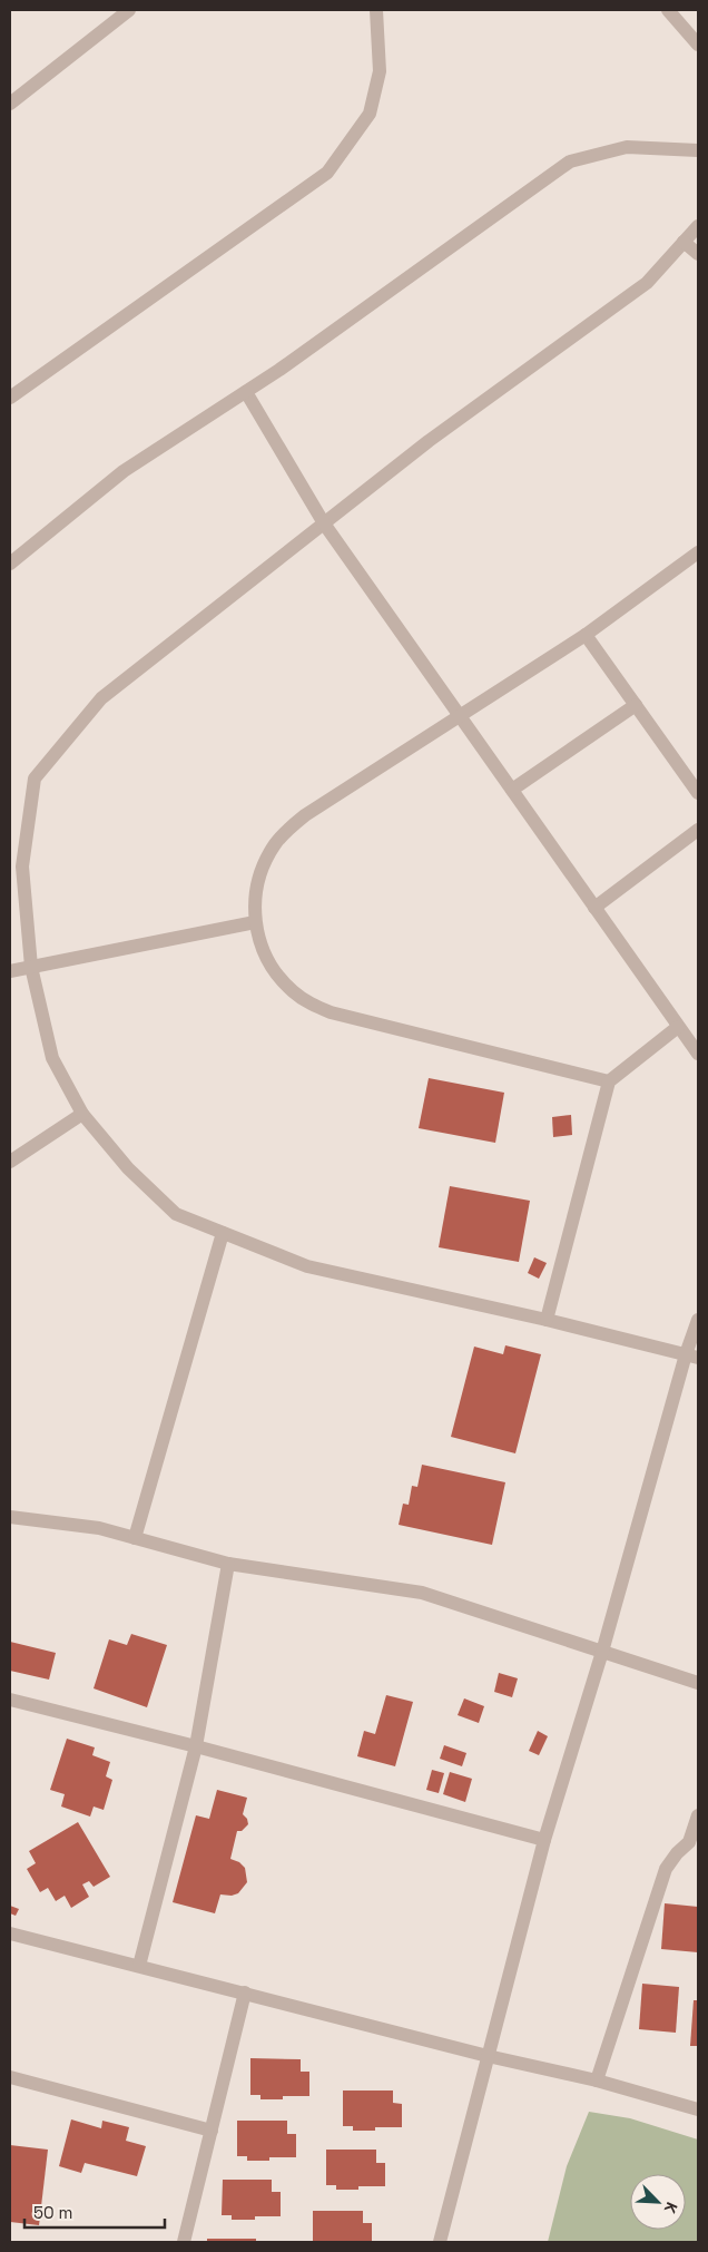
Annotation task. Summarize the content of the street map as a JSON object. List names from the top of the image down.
{
  "scale_bar": "50 m",
  "north": "bottom right"
}
